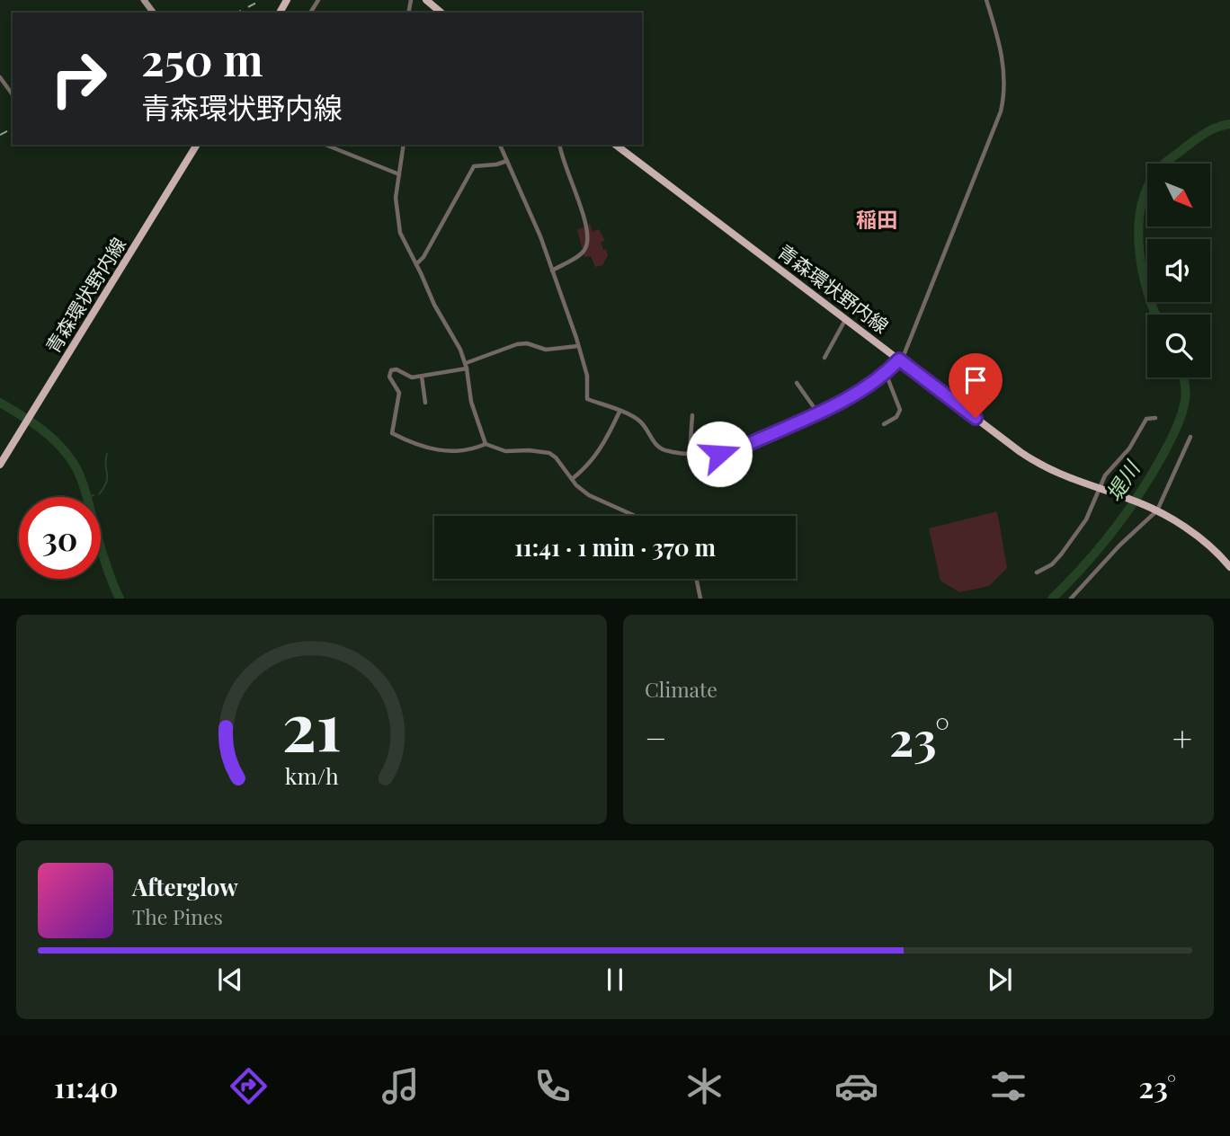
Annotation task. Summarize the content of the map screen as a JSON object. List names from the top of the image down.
{
  "streets": {
    "main road": ["青森環状野内線"]
  },
  "districts": ["稲田"],
  "water": ["堤川"],
  "north": "bottom right",
  "page": {
    "turn": ["250 m", "青森環状野内線"],
    "limit": "30",
    "trip": "11:41 · 1 min · 370 m",
    "tile": "Climate",
    "heat": ["−", "23°", "+"],
    "song": ["Afterglow", "The Pines"],
    "tabs": ["11:40", "23°"],
    "gauge": ["21", "km/h"]
  }
}
